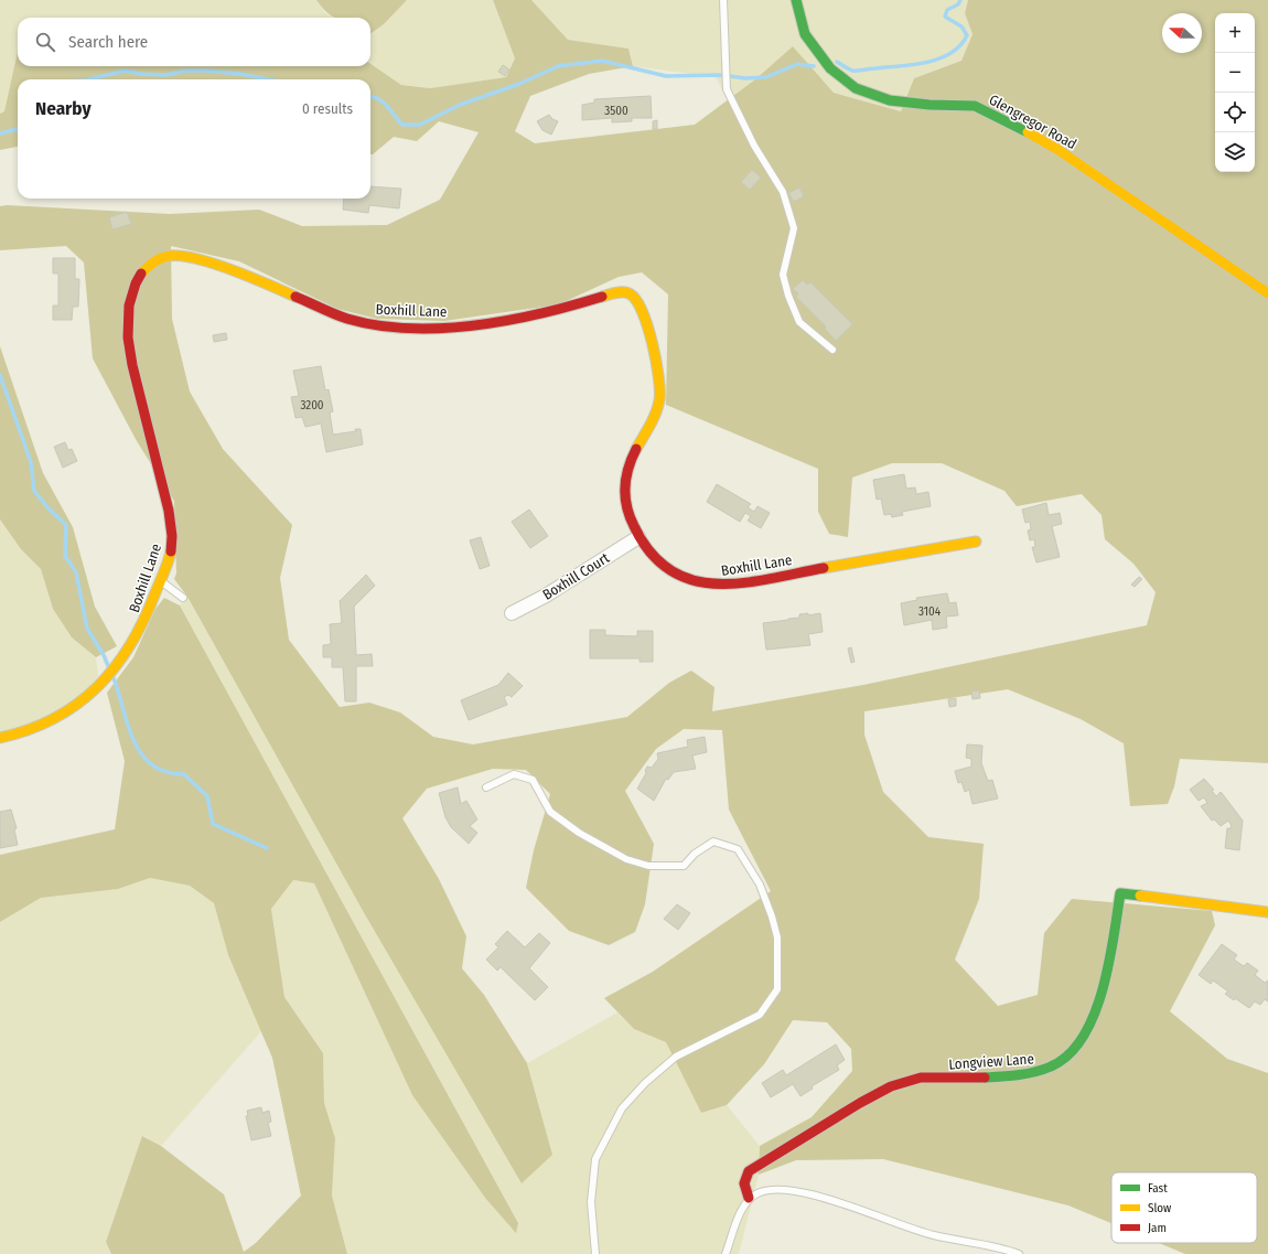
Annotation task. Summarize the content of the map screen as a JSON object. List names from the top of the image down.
{
  "streets": {
    "street": [
      "Glengregor Road",
      "Boxhill Lane",
      "Boxhill Court",
      "Longview Lane"
    ]
  },
  "crossings": [
    ["Boxhill Lane", "Boxhill Court"]
  ],
  "house_numbers": ["3500", "3200", "3104"],
  "legend": ["Fast", "Slow", "Jam"],
  "north": "left",
  "page": {
    "map_buttons": ["+", "−"],
    "search": "Search here",
    "heading": ["Nearby", "0 results"]
  }
}
